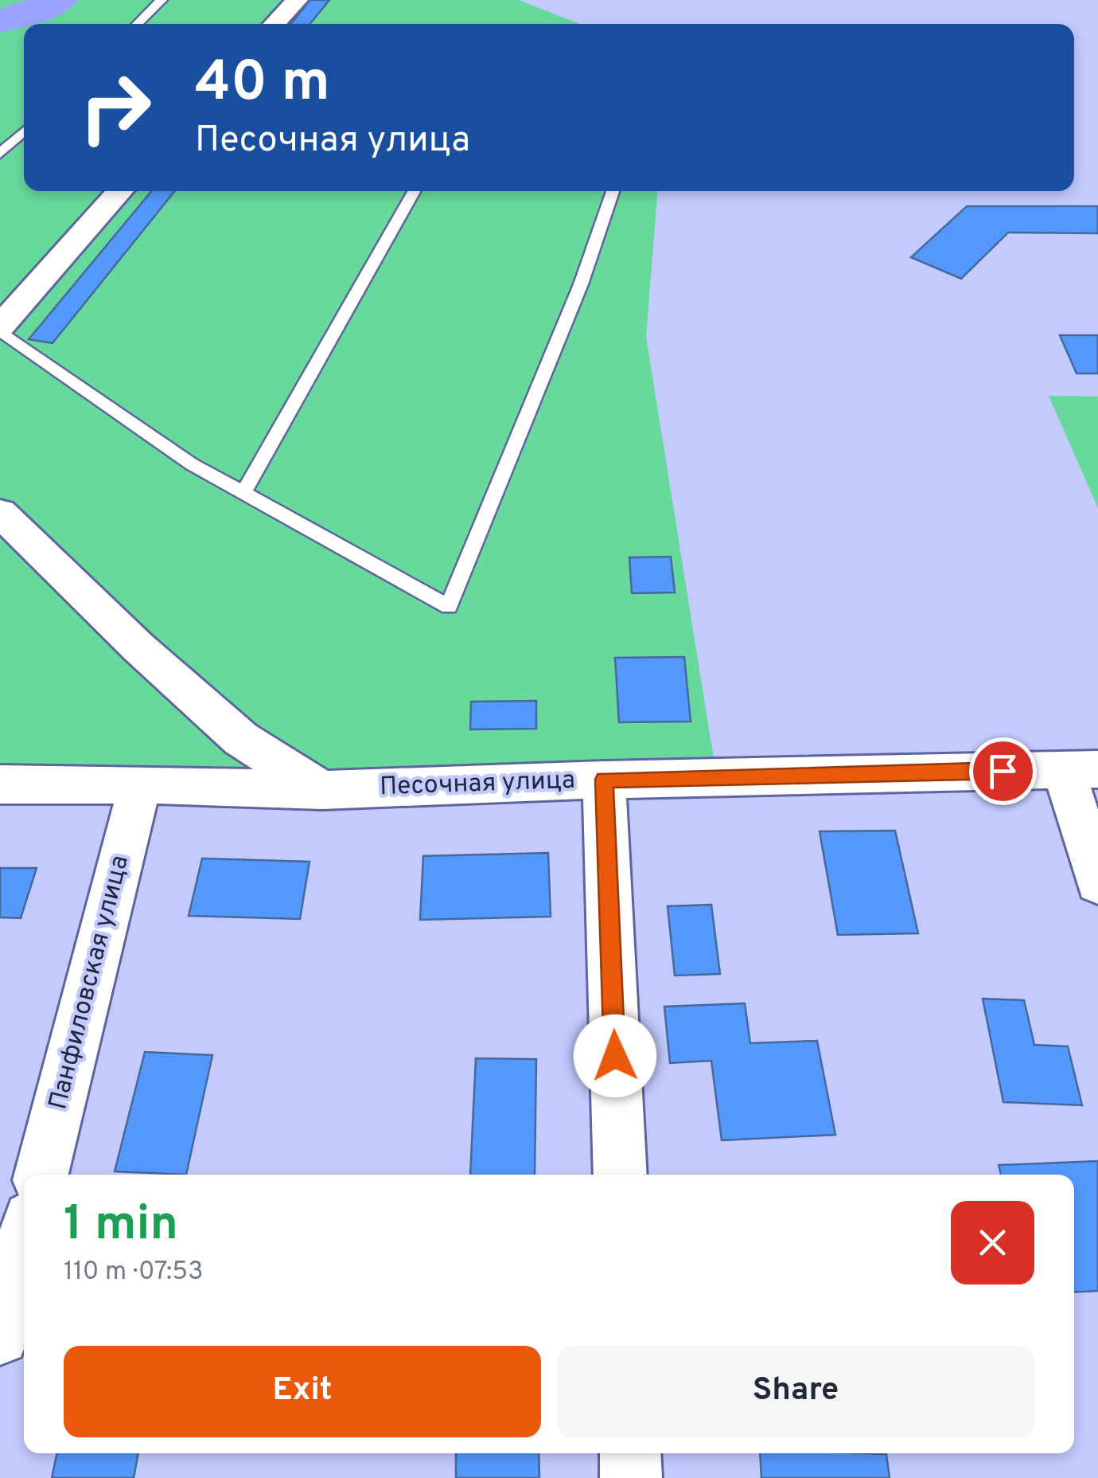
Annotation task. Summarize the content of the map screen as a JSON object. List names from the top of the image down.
{
  "streets": {
    "street": ["Песочная улица", "Панфиловская улица"]
  },
  "crossings": [
    ["Песочная улица", "Панфиловская улица"]
  ],
  "page": {
    "turn": ["40 m", "Песочная улица"],
    "heading": ["1 min", "110 m · 07:53"],
    "buttons": ["Exit", "Share"]
  }
}
